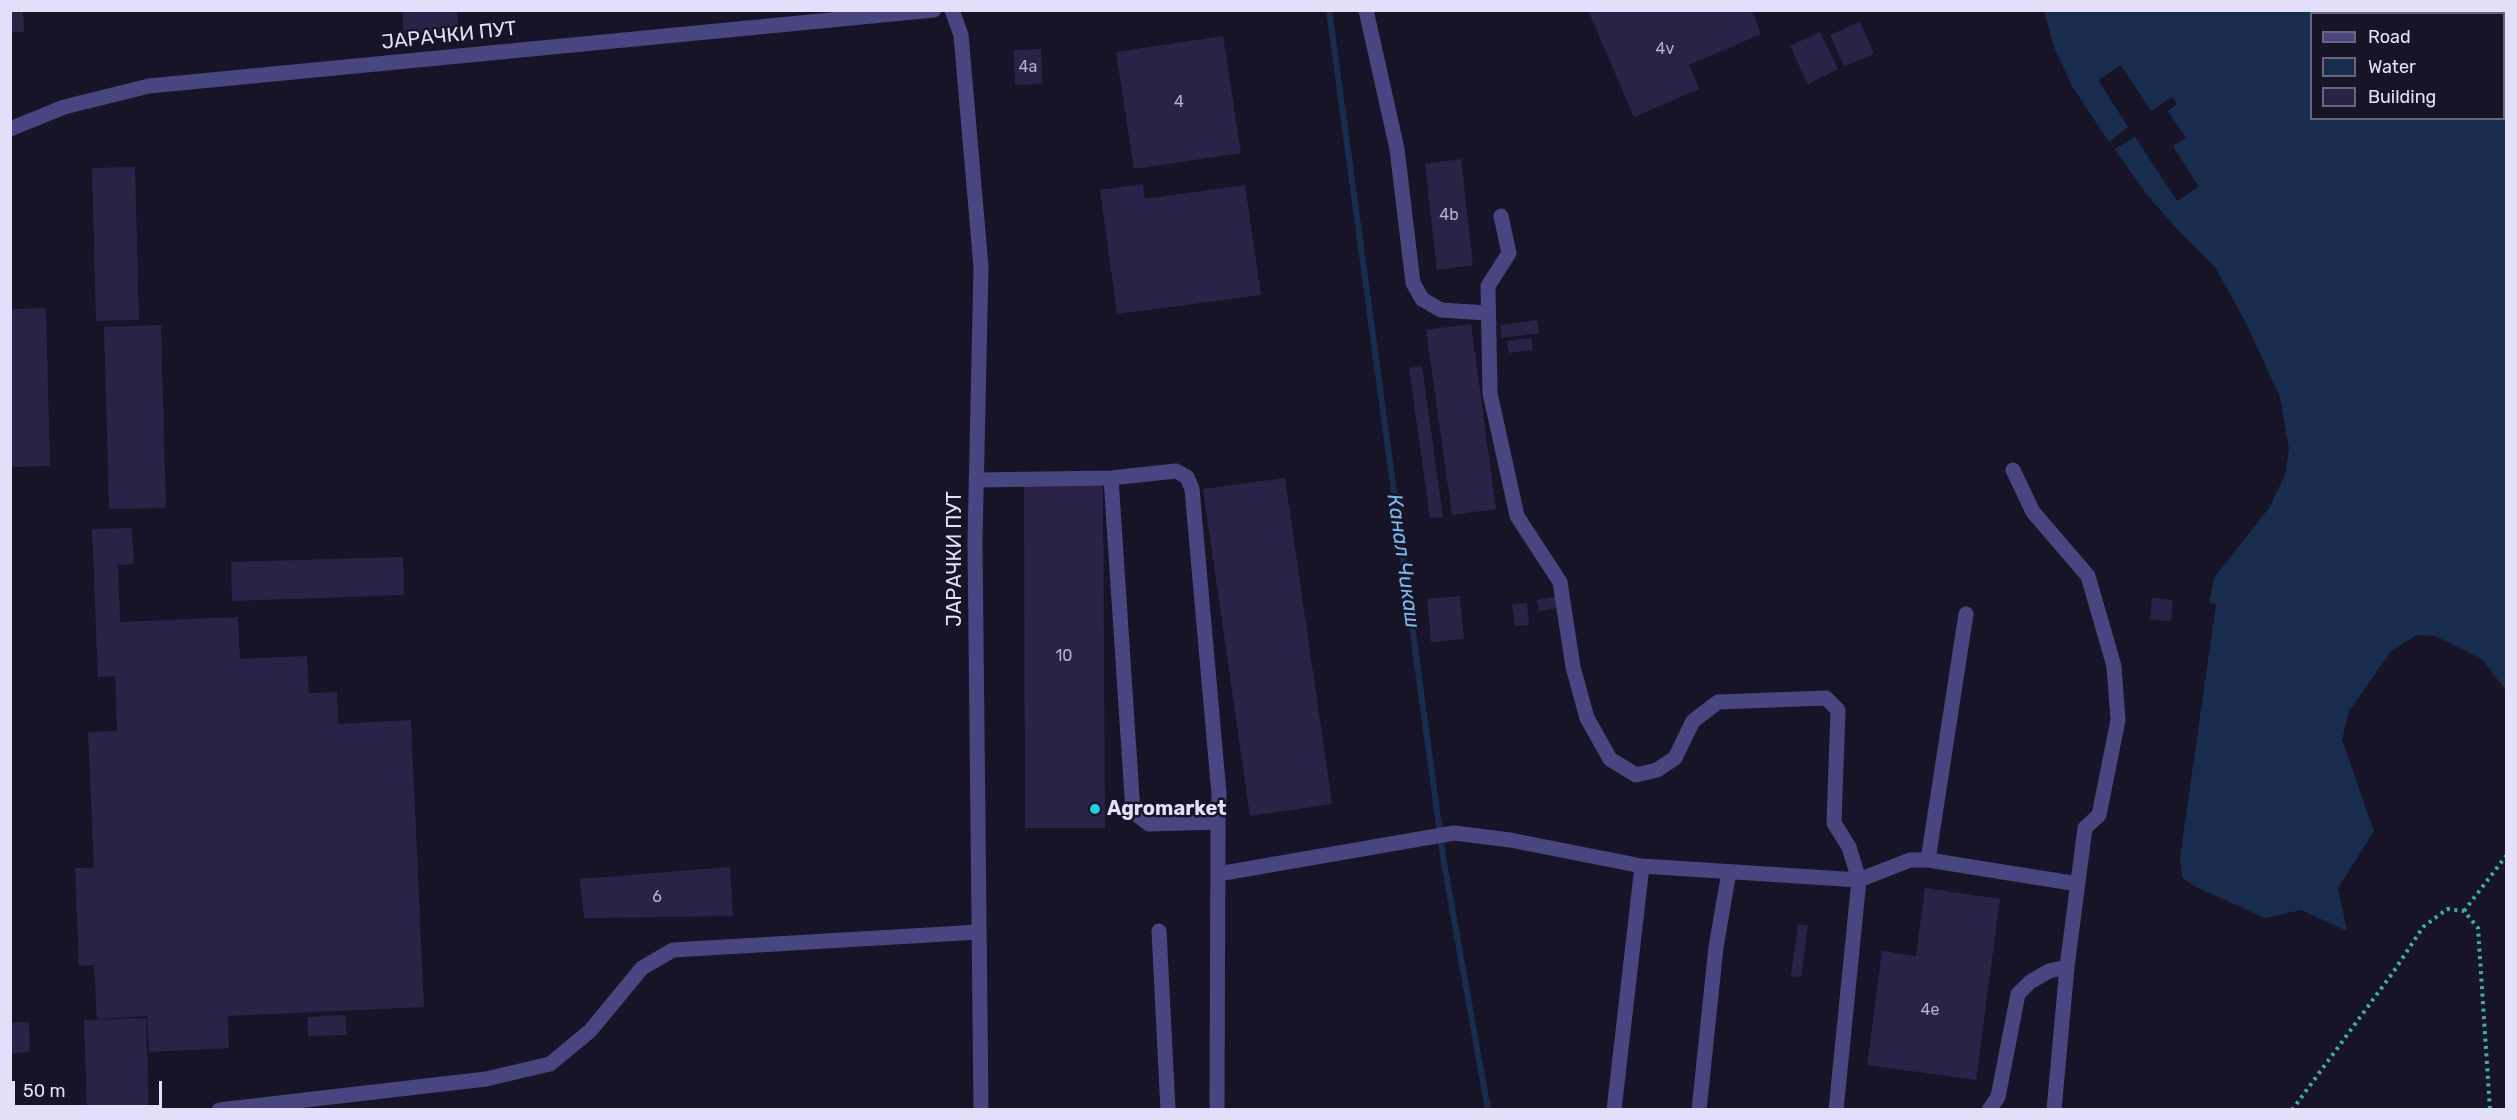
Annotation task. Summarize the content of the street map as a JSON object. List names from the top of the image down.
{
  "streets": {
    "street": ["ЈАРАЧКИ ПУТ"]
  },
  "water": ["Канал Чикаш"],
  "places": ["Agromarket"],
  "house_numbers": [
    "4v",
    "4a",
    "4",
    "4b",
    "10",
    "6",
    "4e"
  ],
  "legend": ["Road", "Water", "Building"],
  "scale_bar": "50 m"
}
